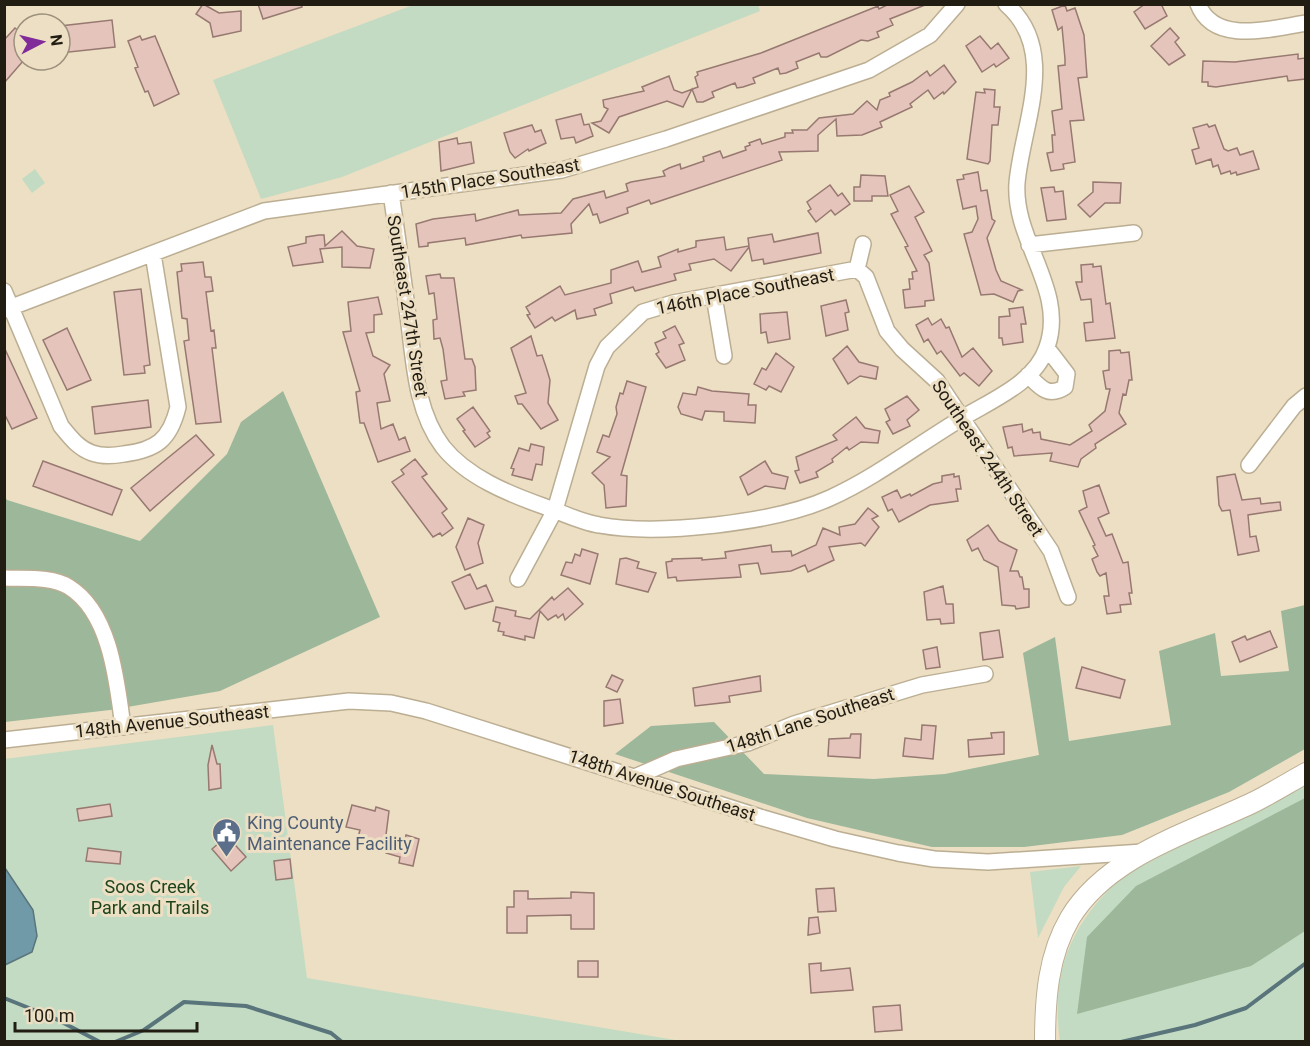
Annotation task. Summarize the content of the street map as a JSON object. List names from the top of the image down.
{
  "streets": {
    "main road": ["148th Avenue Southeast"],
    "street": [
      "145th Place Southeast",
      "146th Place Southeast",
      "Southeast 247th Street",
      "Southeast 244th Street",
      "148th Lane Southeast"
    ]
  },
  "crossings": [
    ["145th Place Southeast", "Southeast 247th Street"],
    ["146th Place Southeast", "Southeast 247th Street"],
    ["146th Place Southeast", "Southeast 244th Street"],
    ["Southeast 247th Street", "Southeast 244th Street"],
    ["148th Lane Southeast", "148th Avenue Southeast"]
  ],
  "parks": ["Soos Creek Park and Trails"],
  "places": {
    "public building": ["King County Maintenance Facility"]
  },
  "scale_bar": "100 m",
  "north": "right"
}
